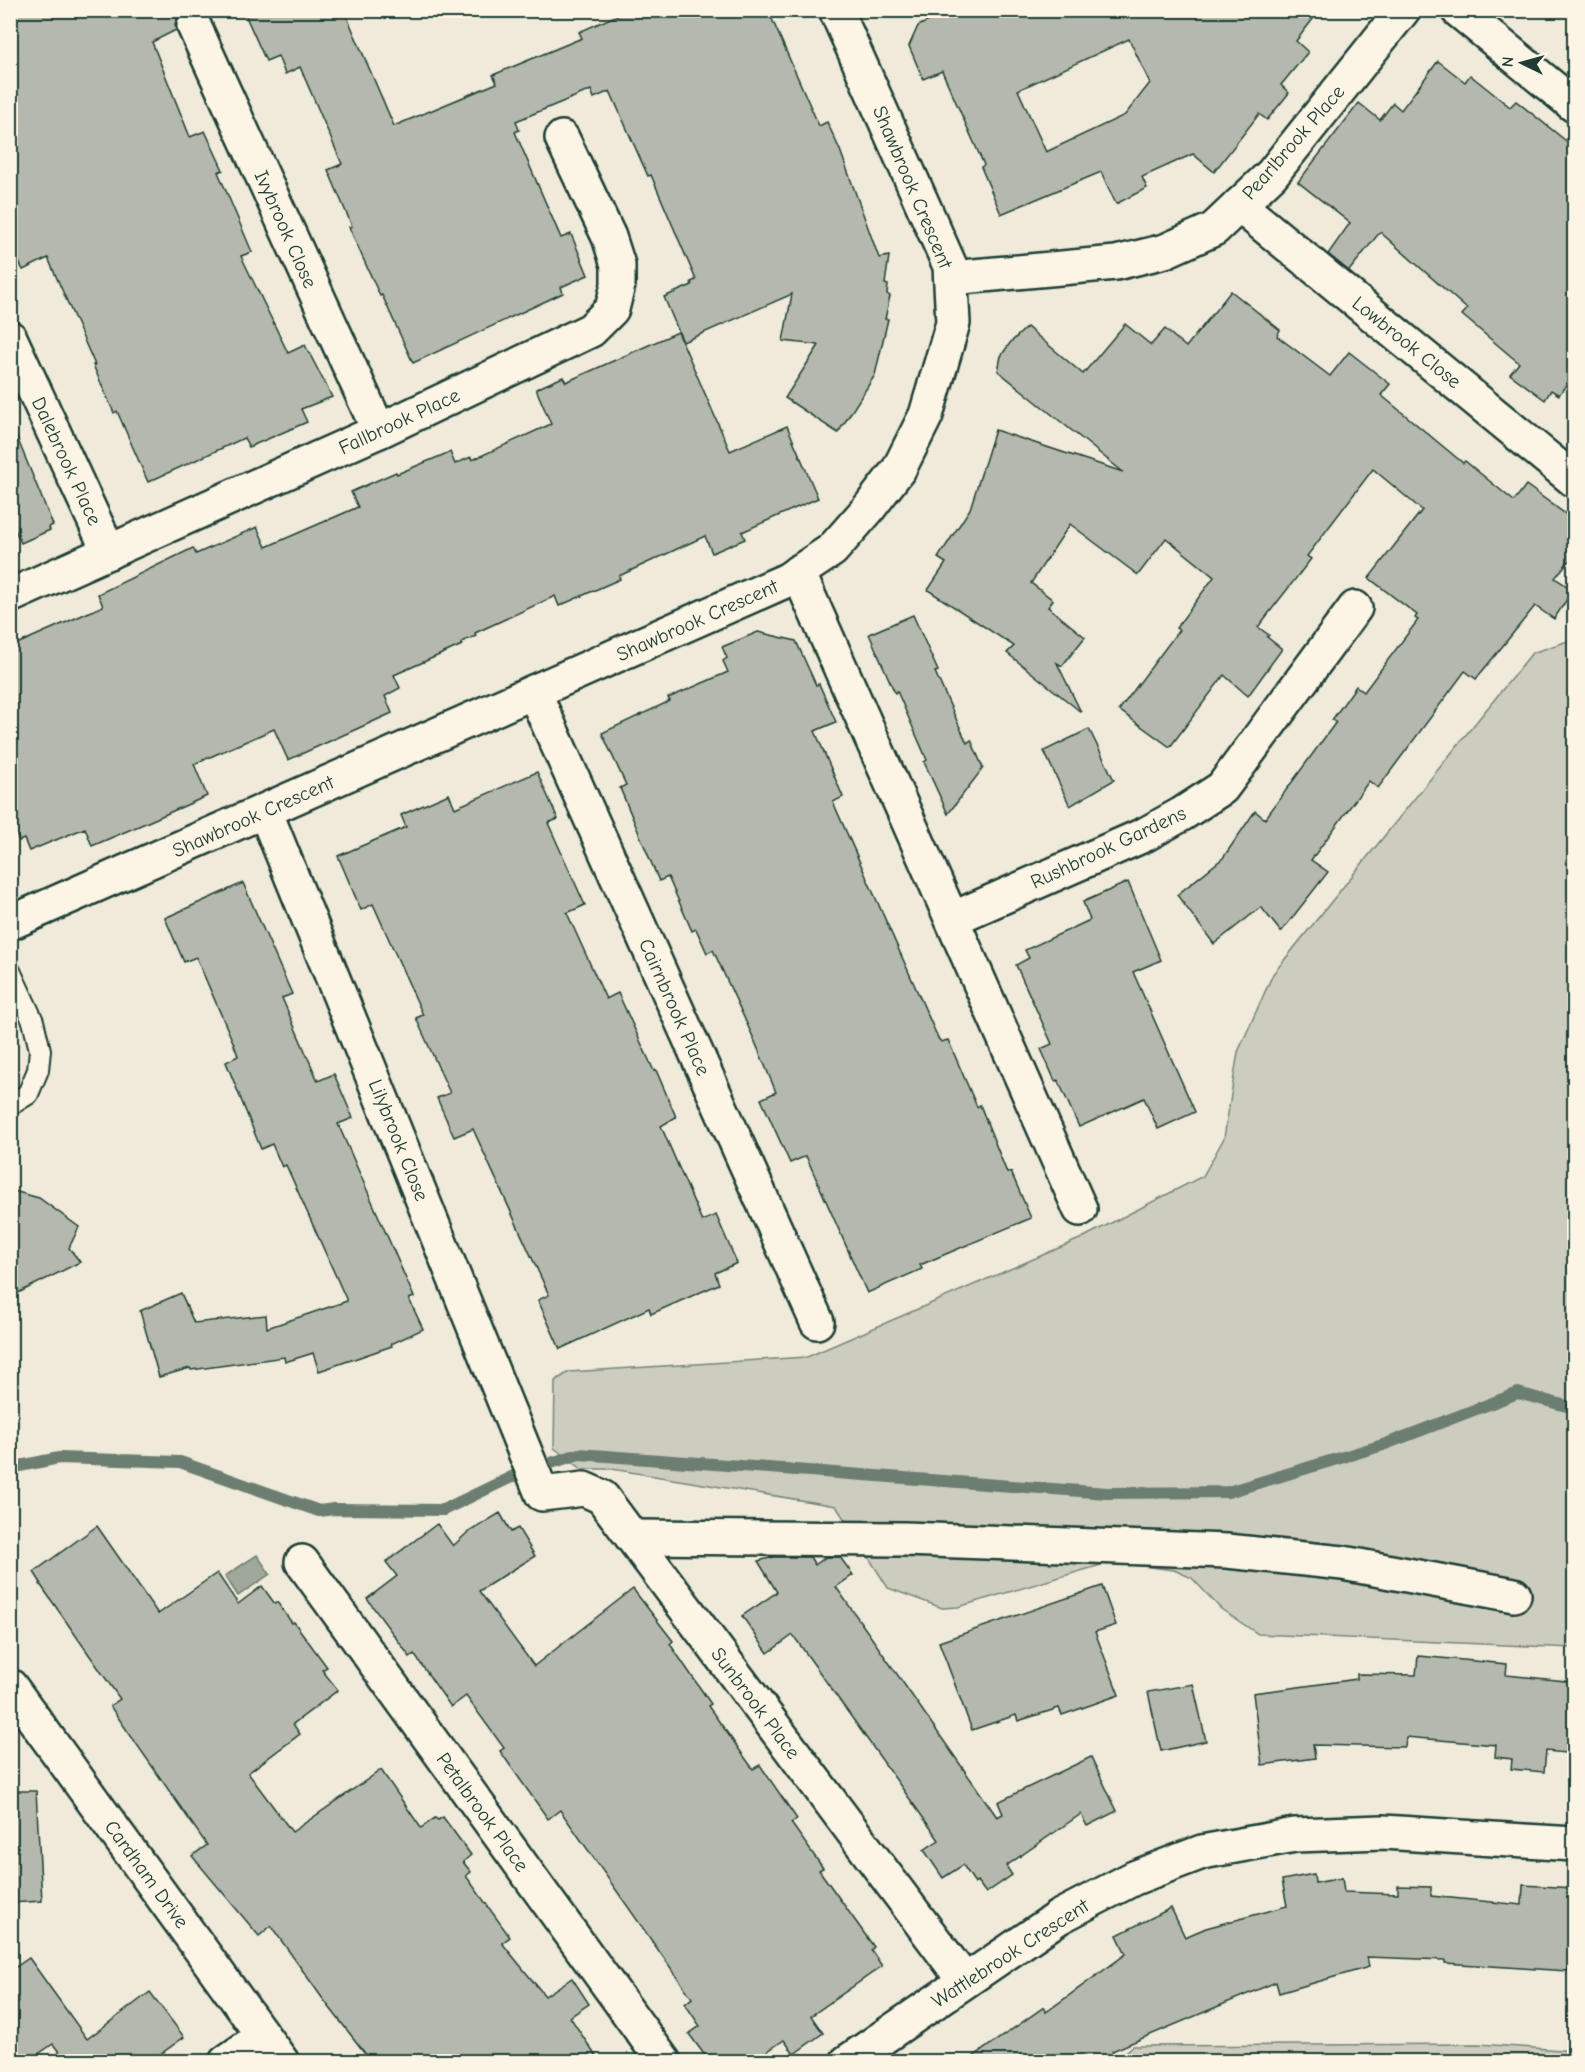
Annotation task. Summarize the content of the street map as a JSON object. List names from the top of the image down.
{
  "streets": {
    "street": [
      "Pearlbrook Place",
      "Shawbrook Crescent",
      "Ivybrook Close",
      "Lowbrook Close",
      "Fallbrook Place",
      "Dalebrook Place",
      "Rushbrook Gardens",
      "Cairnbrook Place",
      "Lilybrook Close",
      "Sunbrook Place",
      "Petalbrook Place",
      "Cardham Drive",
      "Wattlebrook Crescent"
    ]
  },
  "crossings": [
    ["Pearlbrook Place", "Shawbrook Crescent"],
    ["Pearlbrook Place", "Lowbrook Close"],
    ["Shawbrook Crescent", "Cairnbrook Place"],
    ["Shawbrook Crescent", "Lilybrook Close"],
    ["Ivybrook Close", "Fallbrook Place"],
    ["Fallbrook Place", "Dalebrook Place"],
    ["Lilybrook Close", "Sunbrook Place"],
    ["Sunbrook Place", "Wattlebrook Crescent"]
  ],
  "north": "left"
}
